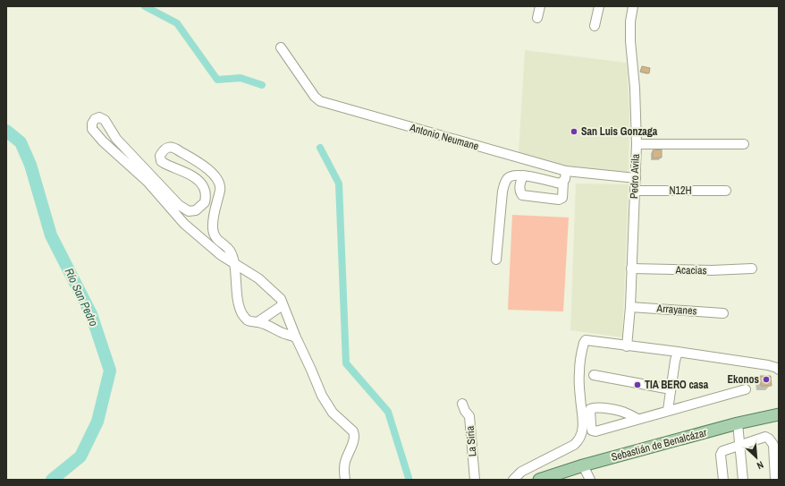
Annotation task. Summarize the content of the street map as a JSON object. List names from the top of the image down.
{
  "streets": {
    "main road": ["Sebastián de Benalcázar"],
    "street": [
      "Antonio Neumane",
      "Pedro Avila",
      "N12H",
      "Acacias",
      "Arrayanes",
      "La Siria"
    ]
  },
  "crossings": [
    ["Antonio Neumane", "Pedro Avila"],
    ["Pedro Avila", "N12H"],
    ["Pedro Avila", "Acacias"],
    ["Pedro Avila", "Arrayanes"]
  ],
  "water": ["Río San Pedro"],
  "places": ["San Luis Gonzaga", "Ekonos", "TIA BERO casa"],
  "north": "bottom right"
}
